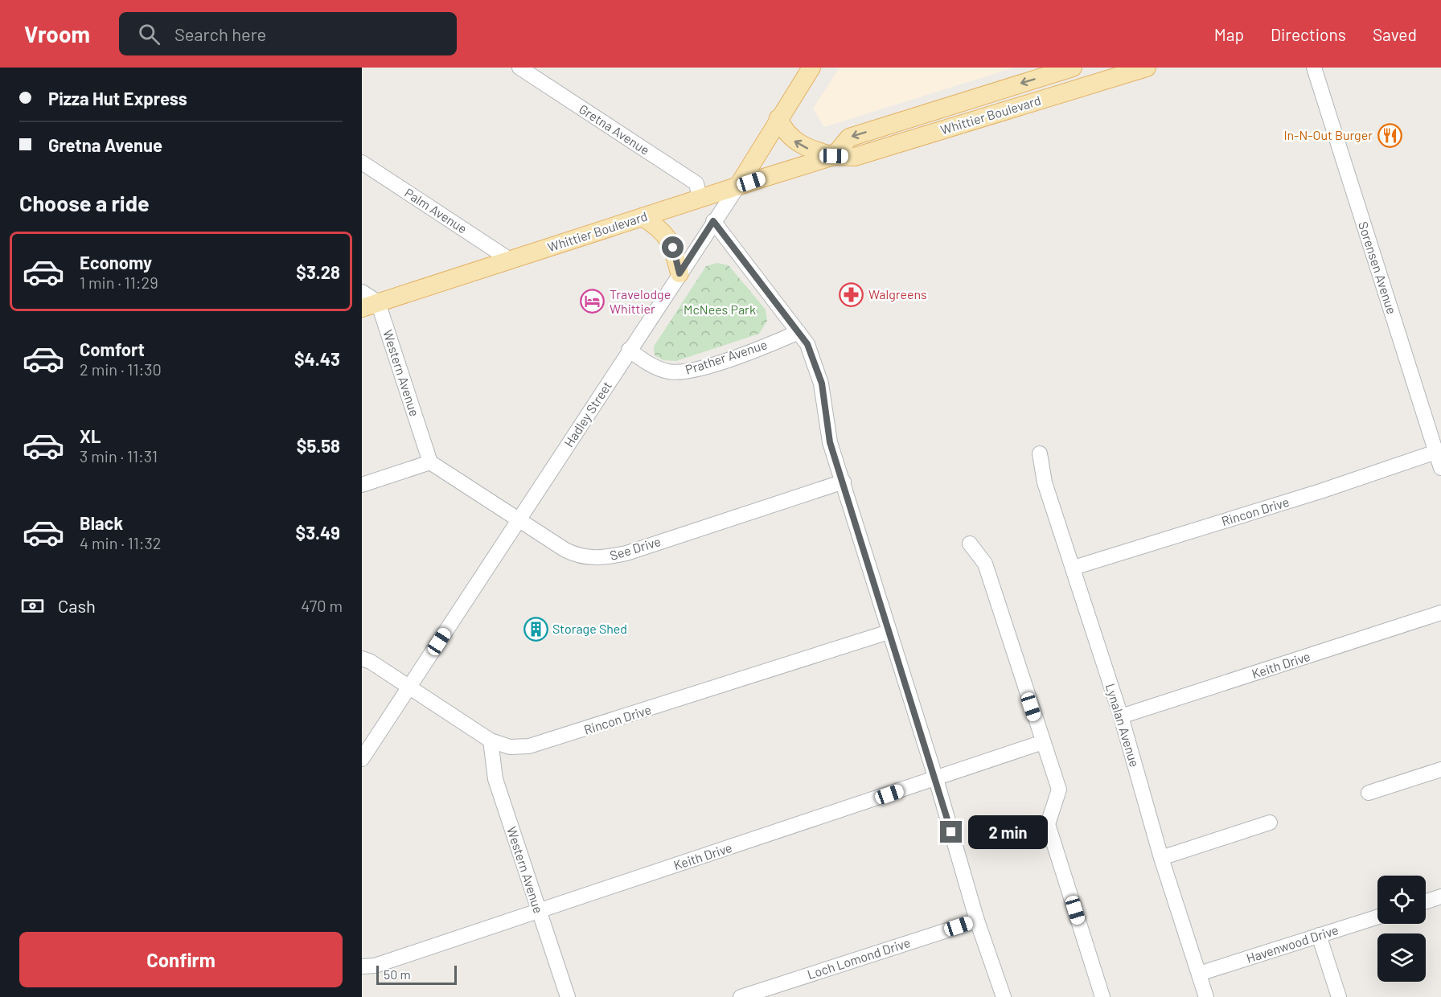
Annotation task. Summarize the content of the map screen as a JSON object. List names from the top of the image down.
{
  "streets": {
    "main road": ["Whittier Boulevard", "Hadley Street"],
    "street": [
      "Gretna Avenue",
      "Palm Avenue",
      "Sorensen Avenue",
      "Prather Avenue",
      "Western Avenue",
      "Rincon Drive",
      "See Drive",
      "Keith Drive",
      "Lynalan Avenue",
      "Havenwood Drive",
      "Loch Lomond Drive"
    ]
  },
  "crossings": [
    ["Whittier Boulevard", "Gretna Avenue"],
    ["Whittier Boulevard", "Palm Avenue"],
    ["Whittier Boulevard", "Western Avenue"],
    ["Whittier Boulevard", "Hadley Street"],
    ["Sorensen Avenue", "Rincon Drive"],
    ["Prather Avenue", "Hadley Street"],
    ["Western Avenue", "Rincon Drive"],
    ["Western Avenue", "See Drive"],
    ["Western Avenue", "Keith Drive"],
    ["Hadley Street", "Rincon Drive"],
    ["Hadley Street", "See Drive"],
    ["Rincon Drive", "Lynalan Avenue"],
    ["Keith Drive", "Lynalan Avenue"],
    ["Lynalan Avenue", "Havenwood Drive"]
  ],
  "parks": ["McNees Park"],
  "places": {
    "restaurant": ["In-N-Out Burger"],
    "pharmacy": ["Walgreens"],
    "hotel": ["Travelodge Whittier"],
    "building": ["Storage Shed"]
  },
  "scale_bar": "50 m",
  "page": {
    "header": "Vroom",
    "search": "Search here",
    "nav": ["Map", "Directions", "Saved"],
    "banner": ["Pizza Hut Express", "Gretna Avenue"],
    "heading": "Choose a ride",
    "list": [
      {
        "name": "Economy",
        "note": "1 min · 11:29",
        "value": "$3.28"
      },
      {
        "name": "Comfort",
        "note": "2 min · 11:30",
        "value": "$4.43"
      },
      {
        "name": "XL",
        "note": "3 min · 11:31",
        "value": "$5.58"
      },
      {
        "name": "Black",
        "note": "4 min · 11:32",
        "value": "$3.49"
      }
    ],
    "pay": ["Cash", "470 m"],
    "bubble": "2 min",
    "buttons": "Confirm",
    "scale": "50 m"
  }
}
